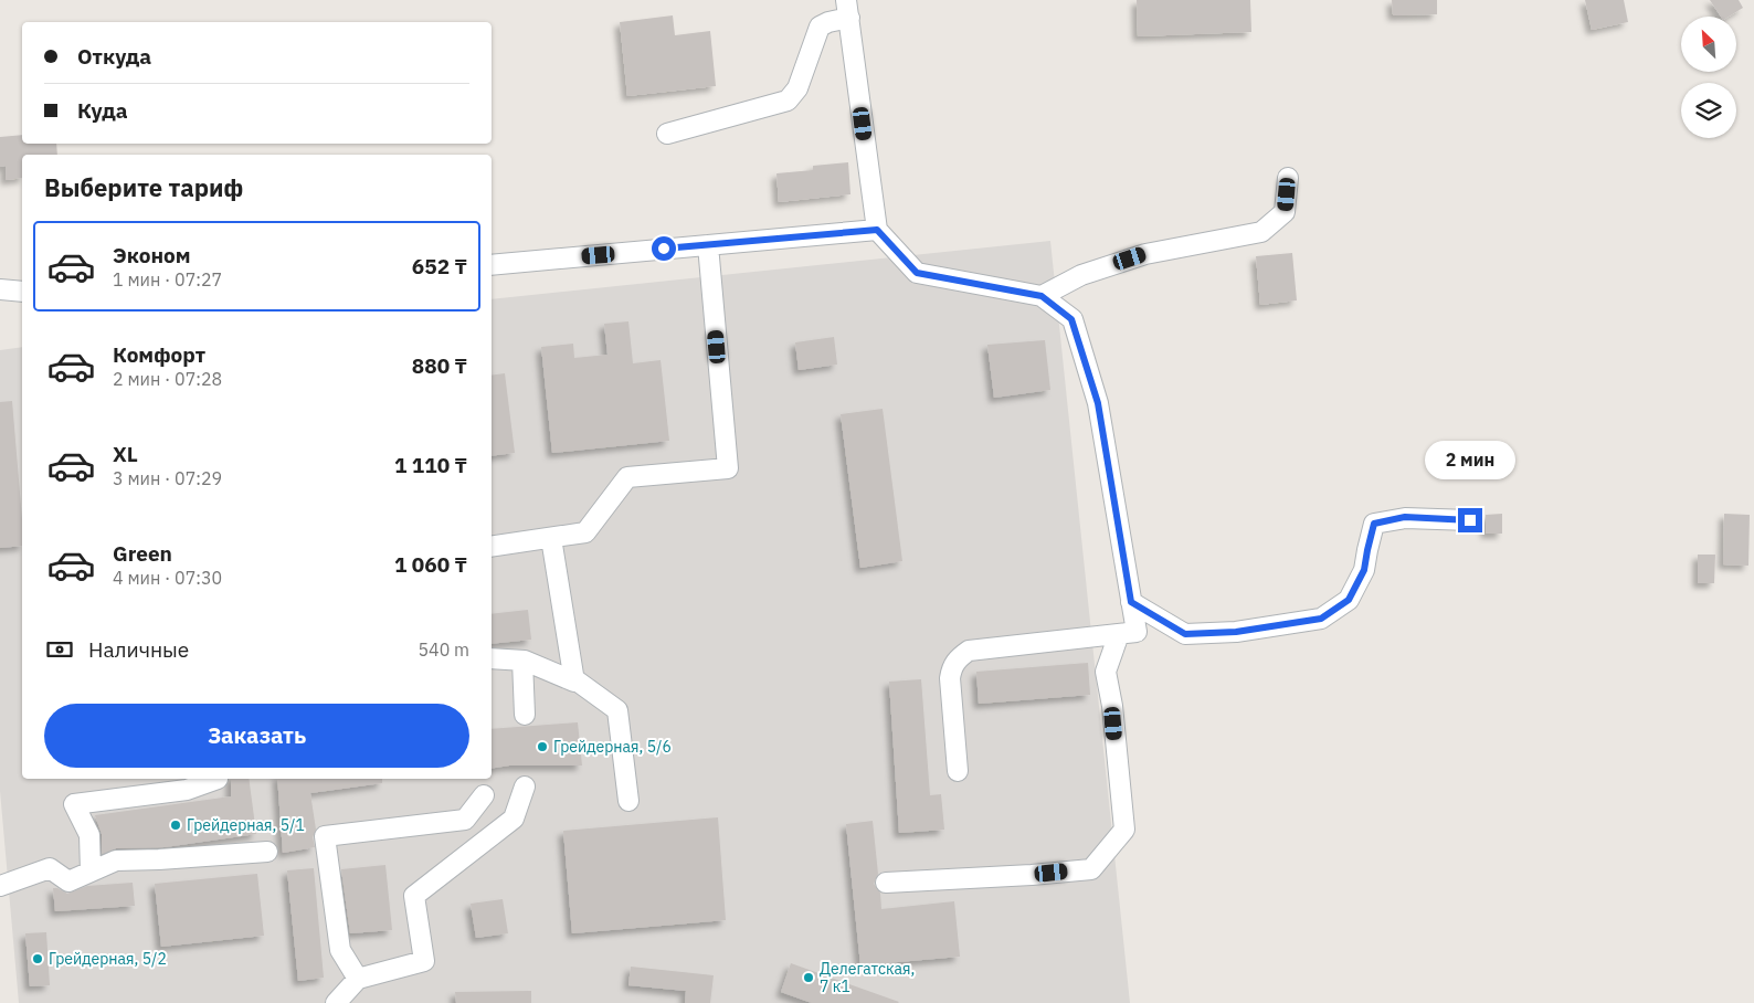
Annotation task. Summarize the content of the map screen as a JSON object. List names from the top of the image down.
{
  "places": [
    "Грейдерная, 5/6",
    "Грейдерная, 5/1",
    "Грейдерная, 5/2",
    "Делегатская, 7 к1"
  ],
  "north": "top left",
  "page": {
    "banner": ["Откуда", "Куда"],
    "heading": "Выберите тариф",
    "list": [
      {
        "name": "Эконом",
        "note": "1 мин · 07:27",
        "value": "652 ₸"
      },
      {
        "name": "Комфорт",
        "note": "2 мин · 07:28",
        "value": "880 ₸"
      },
      {
        "name": "XL",
        "note": "3 мин · 07:29",
        "value": "1 110 ₸"
      },
      {
        "name": "Green",
        "note": "4 мин · 07:30",
        "value": "1 060 ₸"
      }
    ],
    "bubble": "2 мин",
    "pay": ["Наличные", "540 m"],
    "buttons": "Заказать"
  }
}
